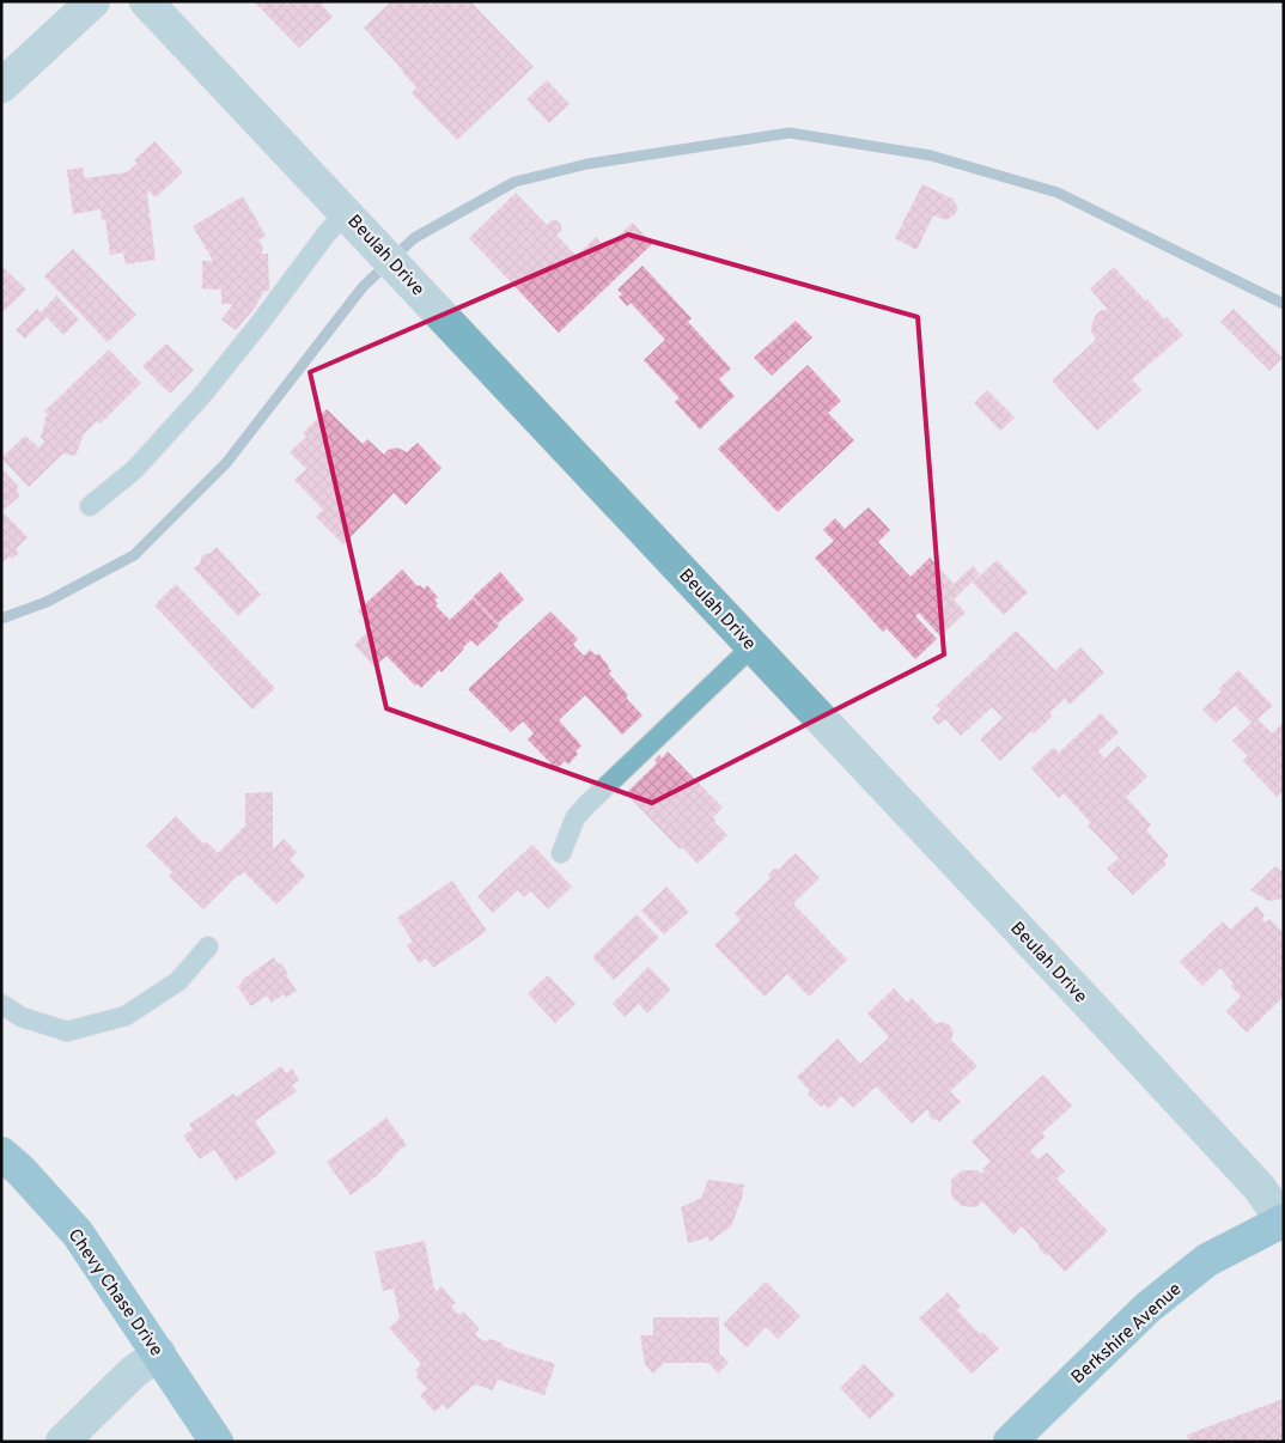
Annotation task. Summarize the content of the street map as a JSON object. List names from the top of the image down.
{
  "streets": {
    "main road": ["Chevy Chase Drive", "Berkshire Avenue"],
    "street": ["Beulah Drive"]
  },
  "crossings": [
    ["Beulah Drive", "Berkshire Avenue"]
  ]
}
